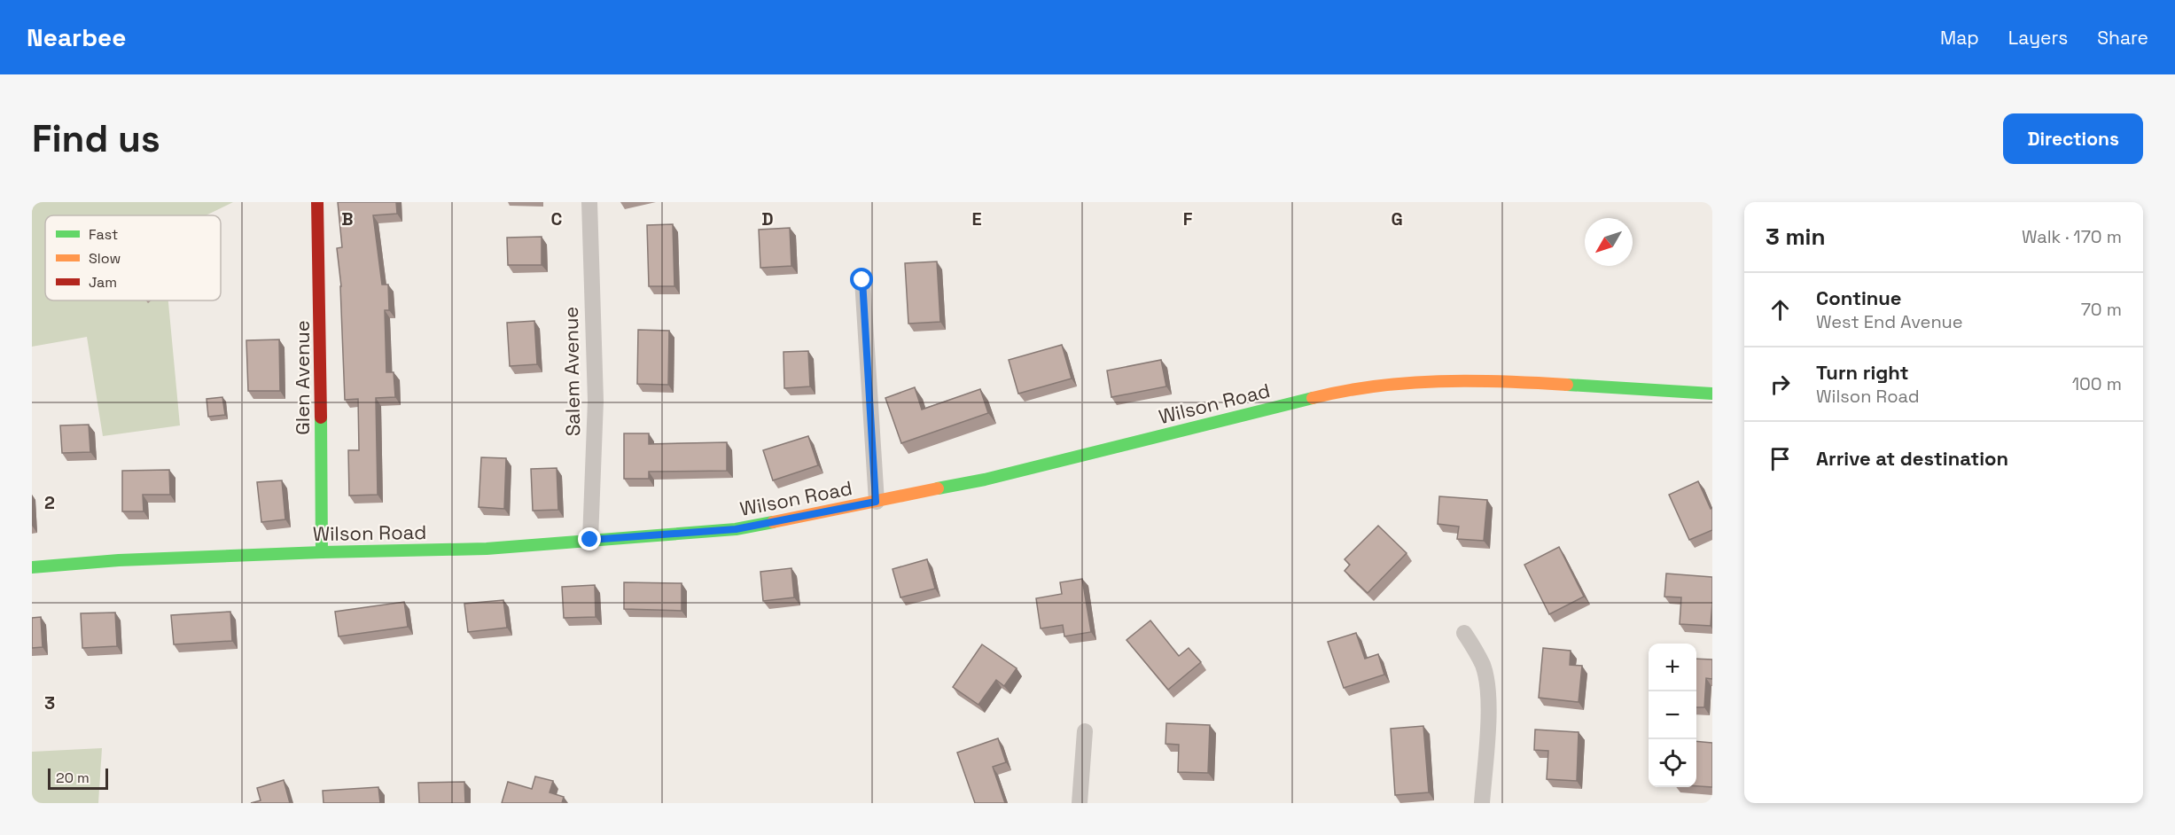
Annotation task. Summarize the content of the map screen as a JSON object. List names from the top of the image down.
{
  "streets": {
    "street": ["Salem Avenue", "Glen Avenue", "Wilson Road"]
  },
  "crossings": [
    ["Salem Avenue", "Wilson Road"],
    ["Glen Avenue", "Wilson Road"]
  ],
  "legend": ["Fast", "Slow", "Jam"],
  "scale_bar": "20 m",
  "north": "bottom left",
  "page": {
    "header": "Nearbee",
    "nav": ["Map", "Layers", "Share"],
    "buttons": "Directions",
    "title": "Find us",
    "heading": ["3 min", "Walk · 170 m"],
    "list": [
      ["Continue", "West End Avenue", "70 m"],
      ["Turn right", "Wilson Road", "100 m"],
      "Arrive at destination"
    ],
    "map_buttons": ["+", "−"],
    "scale": "20 m"
  },
  "grid": {
    "columns": [
      "B",
      "C",
      "D",
      "E",
      "F",
      "G"
    ],
    "rows": ["2", "3"]
  }
}
